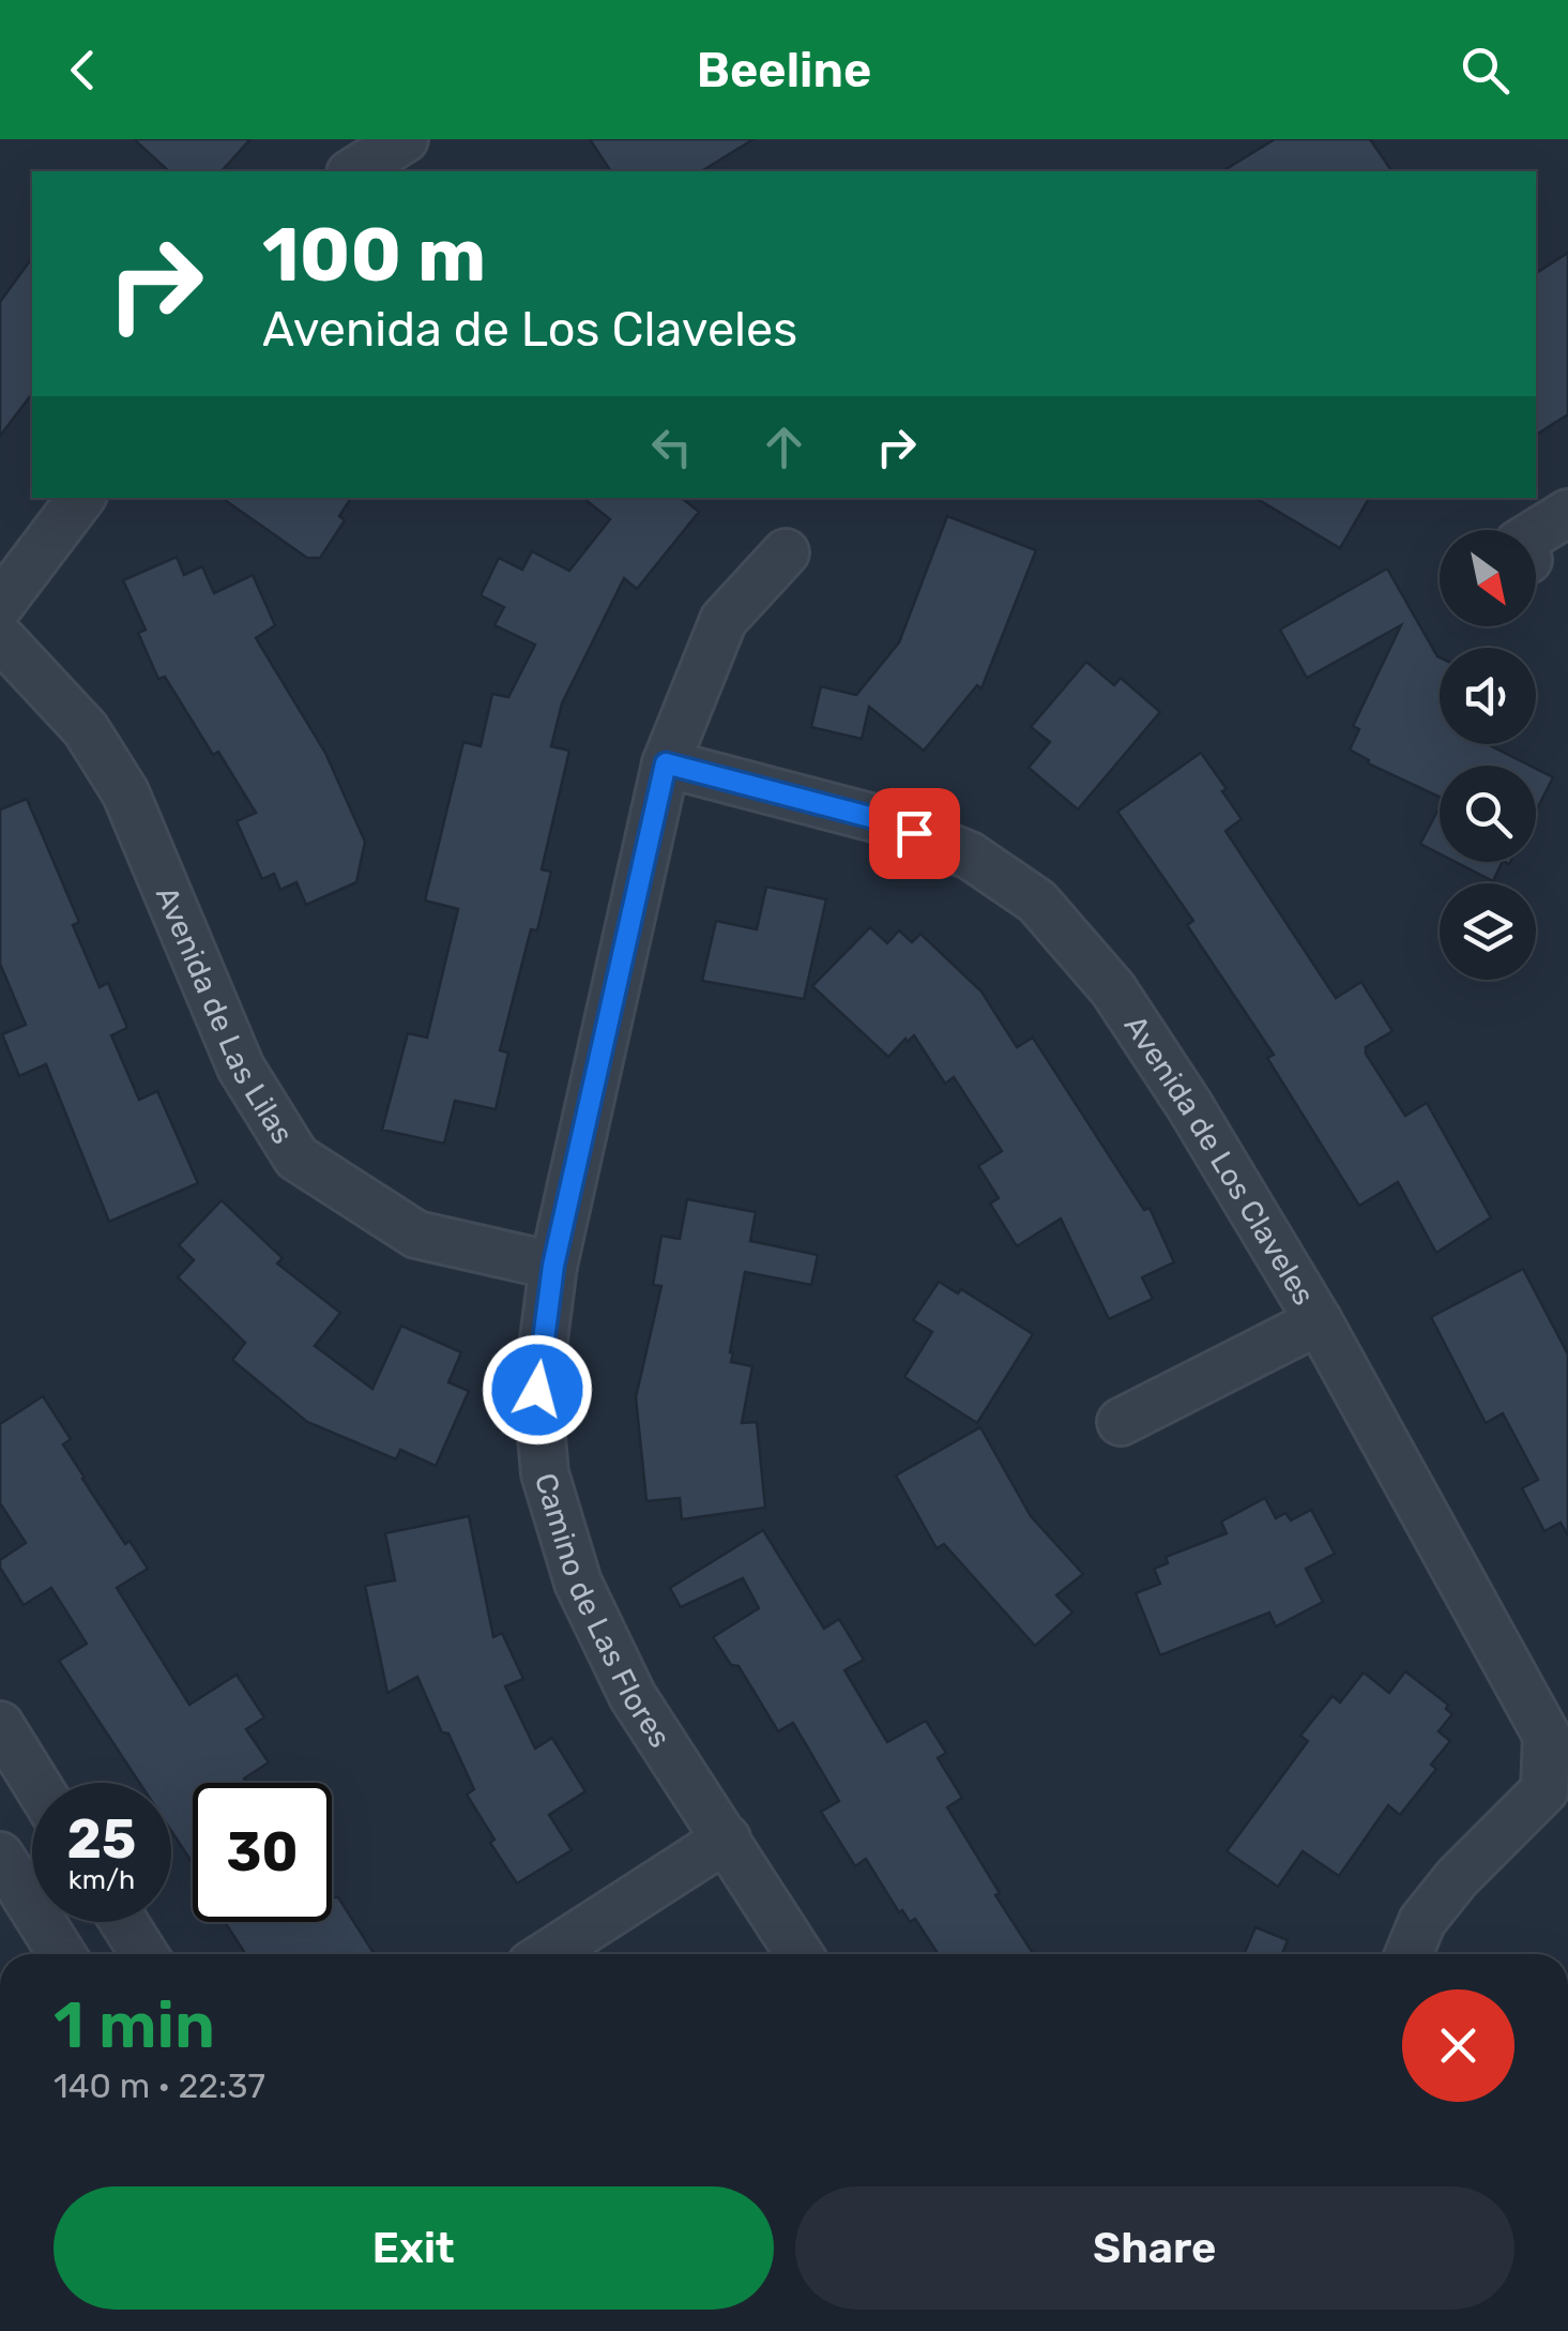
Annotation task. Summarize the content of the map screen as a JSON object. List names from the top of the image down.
{
  "streets": {
    "street": ["Avenida de Las Lilas", "Avenida de Los Claveles", "Camino de Las Flores"]
  },
  "crossings": [
    ["Avenida de Las Lilas", "Camino de Las Flores"],
    ["Avenida de Los Claveles", "Camino de Las Flores"]
  ],
  "north": "bottom right",
  "page": {
    "header": "Beeline",
    "turn": ["100 m", "Avenida de Los Claveles"],
    "speed": "25 km/h",
    "limit": "30",
    "heading": ["1 min", "140 m · 22:37"],
    "buttons": ["Exit", "Share"]
  }
}
